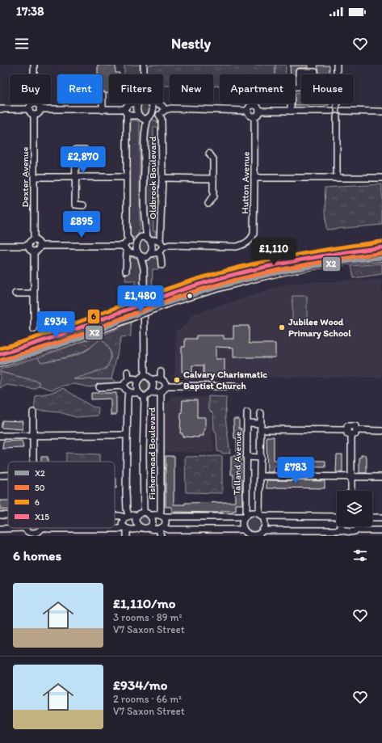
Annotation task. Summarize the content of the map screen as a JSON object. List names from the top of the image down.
{
  "streets": {
    "street": [
      "Dexter Avenue",
      "Oldbrook Boulevard",
      "Hutton Avenue",
      "Fishermead Boulevard",
      "Talland Avenue"
    ]
  },
  "crossings": [
    ["Oldbrook Boulevard", "Fishermead Boulevard"]
  ],
  "places": ["Jubilee Wood Primary School", "Calvary Charismatic Baptist Church"],
  "lines": [
    "transit line 6",
    "transit line X15",
    "transit line 50",
    "transit line X2"
  ],
  "legend": [
    "X2",
    "50",
    "6",
    "X15"
  ],
  "page": {
    "status": "17:38",
    "header": "Nestly",
    "chip": [
      "Buy",
      "Rent",
      "Filters",
      "New",
      "Apartment",
      "House"
    ],
    "price": [
      "£2,870",
      "£895",
      "£1,110",
      "£1,480",
      "£934",
      "£783"
    ],
    "heading": "6 homes",
    "list": [
      {
        "name": "£1,110/mo",
        "note": "3 rooms · 89 m² · V7 Saxon Street"
      },
      {
        "name": "£934/mo",
        "note": "2 rooms · 66 m² · V7 Saxon Street"
      }
    ]
  }
}
